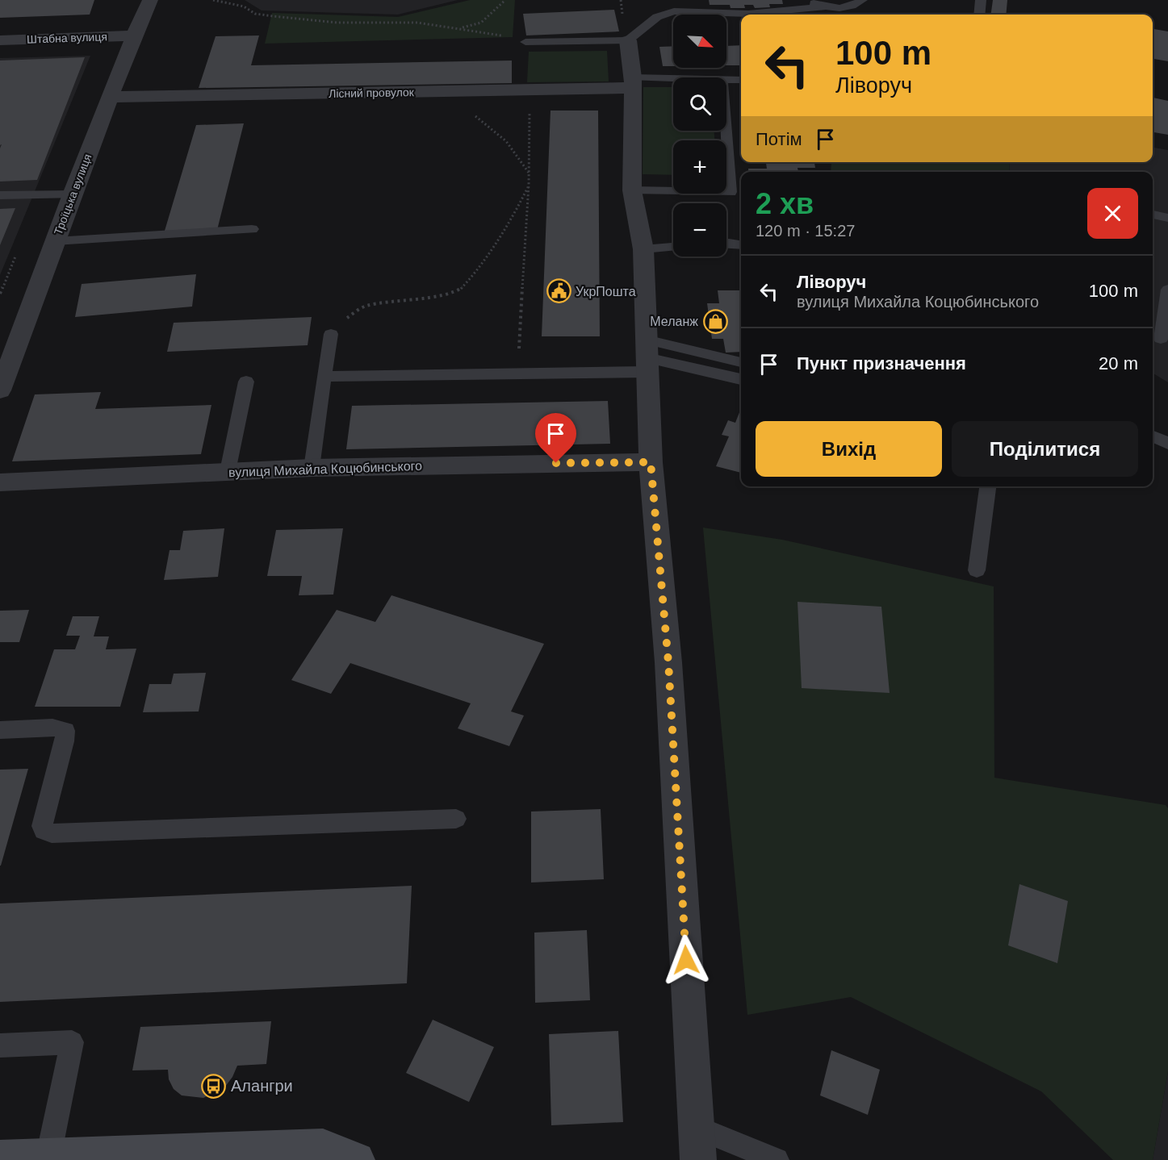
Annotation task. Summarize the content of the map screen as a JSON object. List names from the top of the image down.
{
  "streets": {
    "street": [
      "Штабна вулиця",
      "Лісний провулок",
      "Троїцька вулиця",
      "вулиця Михайла Коцюбинського"
    ]
  },
  "crossings": [
    ["Штабна вулиця", "Троїцька вулиця"],
    ["Лісний провулок", "Троїцька вулиця"]
  ],
  "places": {
    "public building": ["УкрПошта"],
    "shop": ["Меланж"],
    "bus stop": ["Алангри"]
  },
  "north": "bottom right",
  "page": {
    "map_buttons": ["+", "−"],
    "turn": ["100 m", "Ліворуч"],
    "then": "Потім",
    "heading": ["2 хв", "120 m · 15:27"],
    "list": [
      {
        "name": "Ліворуч",
        "note": "вулиця Михайла Коцюбинського",
        "value": "100 m"
      },
      {
        "name": "Пункт призначення",
        "value": "20 m"
      }
    ],
    "buttons": ["Вихід", "Поділитися"]
  }
}
